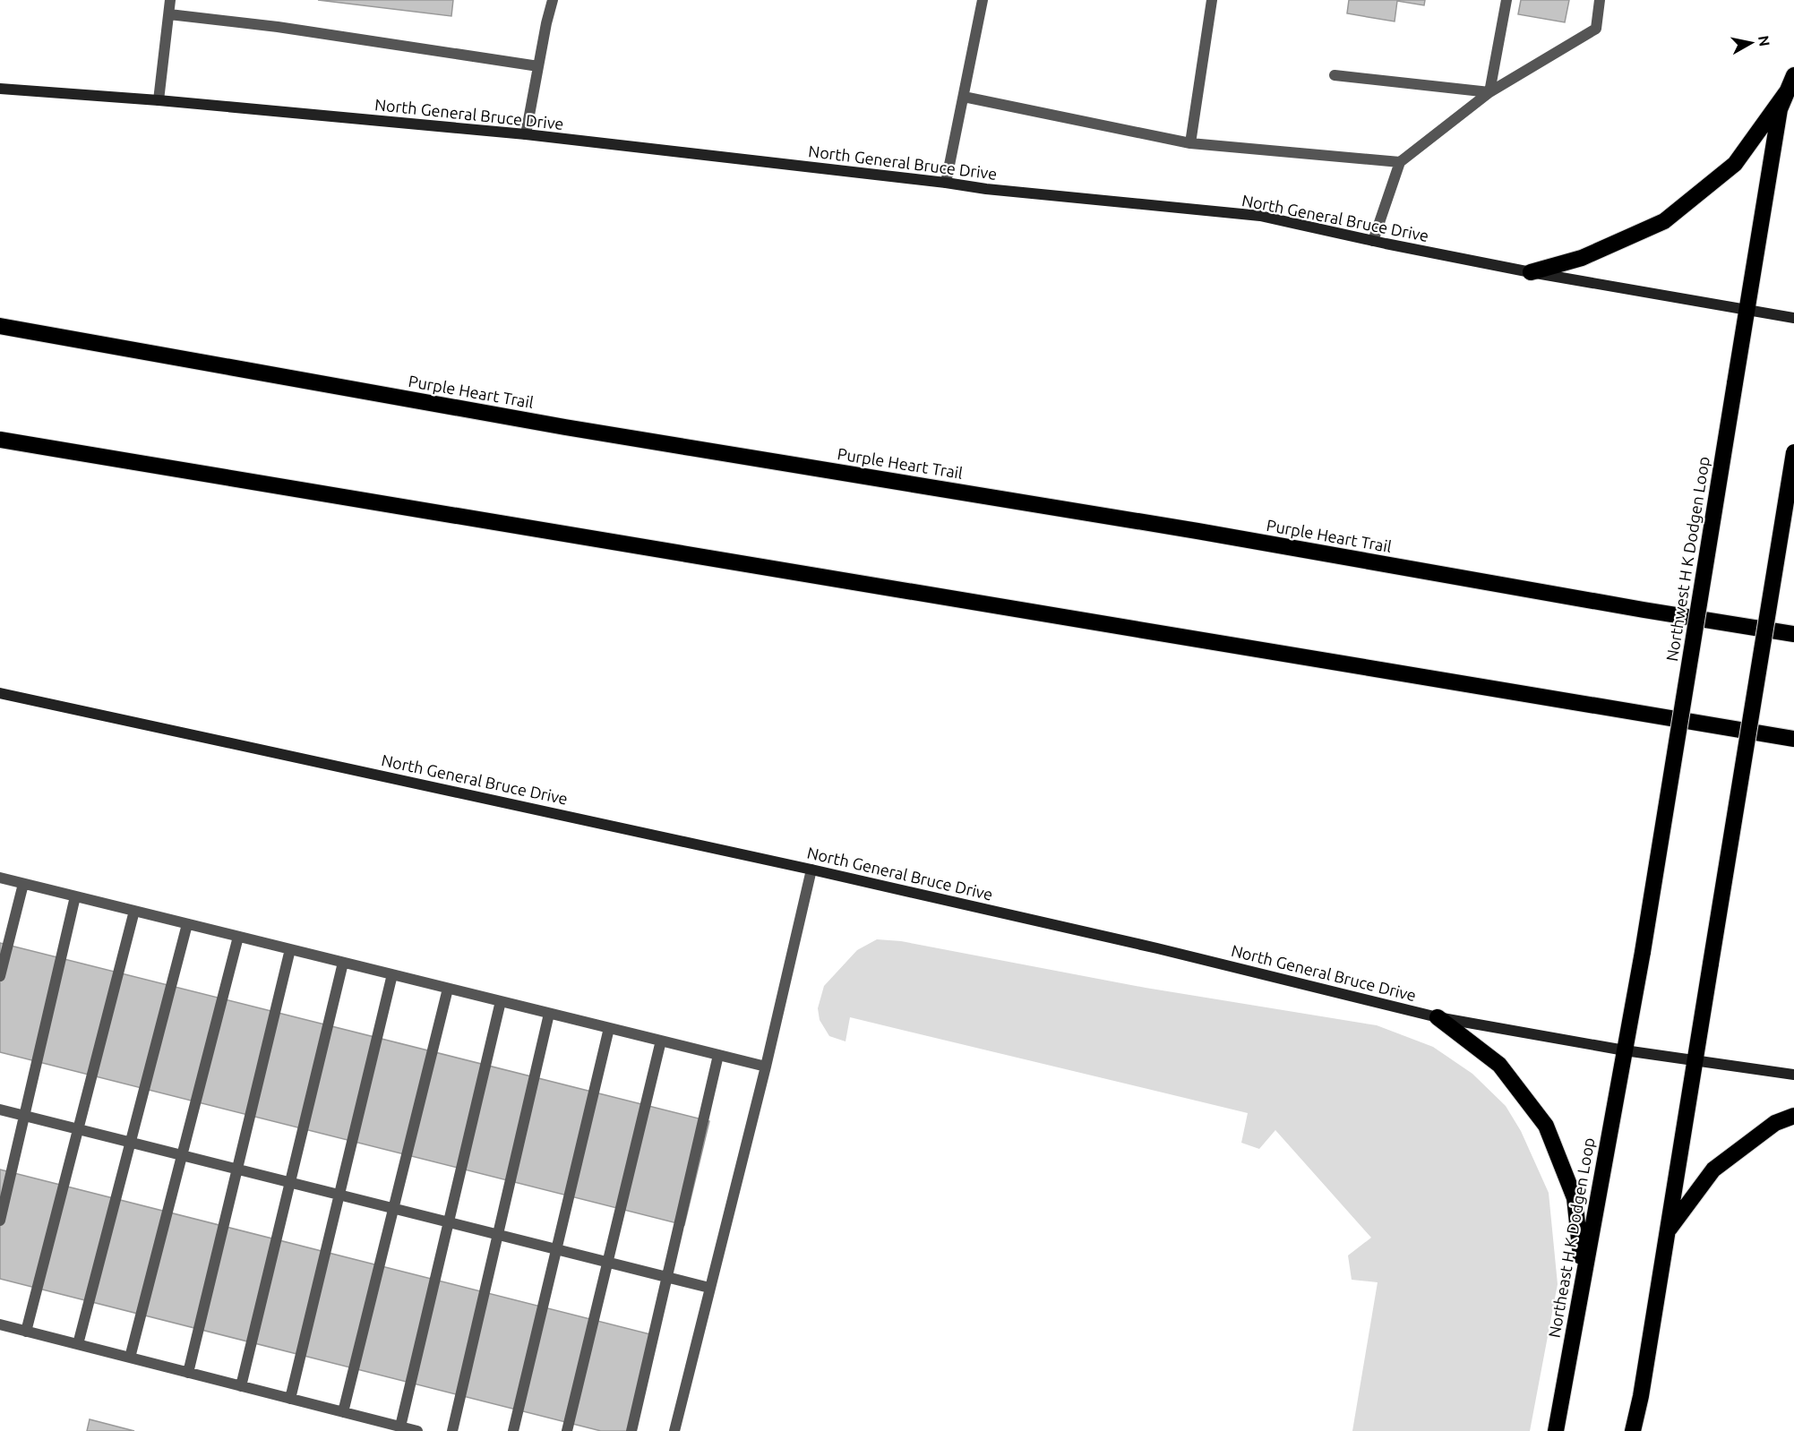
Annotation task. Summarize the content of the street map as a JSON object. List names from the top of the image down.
{
  "streets": {
    "highway": ["Purple Heart Trail", "Northwest H K Dodgen Loop", "Northeast H K Dodgen Loop"],
    "main road": ["North General Bruce Drive"]
  },
  "crossings": [
    ["North General Bruce Drive", "Northwest H K Dodgen Loop"],
    ["North General Bruce Drive", "Northeast H K Dodgen Loop"],
    ["Northwest H K Dodgen Loop", "Northeast H K Dodgen Loop"]
  ],
  "north": "right"
}
